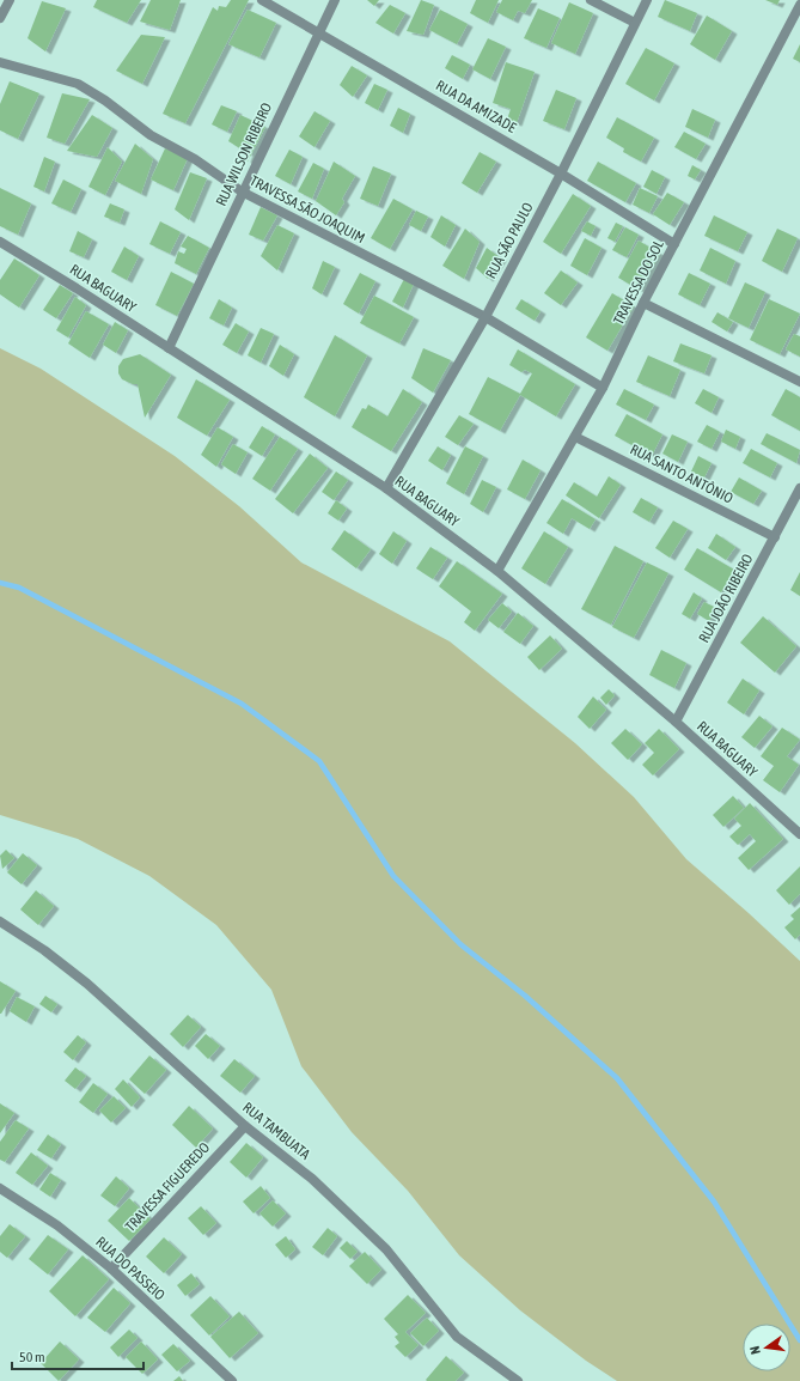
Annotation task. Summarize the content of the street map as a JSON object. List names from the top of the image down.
{
  "streets": {
    "street": [
      "RUA DA AMIZADE",
      "RUA WILSON RIBEIRO",
      "TRAVESSA SÃO JOAQUIM",
      "RUA SÃO PAULO",
      "TRAVESSA DO SOL",
      "RUA BAGUARY",
      "RUA SANTO ANTÔNIO",
      "RUA JOÃO RIBEIRO",
      "RUA TAMBUATA",
      "TRAVESSA FIGUEREDO",
      "RUA DO PASSEIO"
    ]
  },
  "crossings": [
    ["RUA DA AMIZADE", "RUA WILSON RIBEIRO"],
    ["RUA DA AMIZADE", "RUA SÃO PAULO"],
    ["RUA DA AMIZADE", "TRAVESSA DO SOL"],
    ["RUA WILSON RIBEIRO", "TRAVESSA SÃO JOAQUIM"],
    ["RUA WILSON RIBEIRO", "RUA BAGUARY"],
    ["TRAVESSA SÃO JOAQUIM", "RUA SÃO PAULO"],
    ["TRAVESSA SÃO JOAQUIM", "TRAVESSA DO SOL"],
    ["RUA SÃO PAULO", "RUA BAGUARY"],
    ["TRAVESSA DO SOL", "RUA BAGUARY"],
    ["TRAVESSA DO SOL", "RUA SANTO ANTÔNIO"],
    ["RUA BAGUARY", "RUA JOÃO RIBEIRO"],
    ["RUA SANTO ANTÔNIO", "RUA JOÃO RIBEIRO"],
    ["RUA TAMBUATA", "TRAVESSA FIGUEREDO"],
    ["TRAVESSA FIGUEREDO", "RUA DO PASSEIO"]
  ],
  "scale_bar": "50 m",
  "north": "left"
}
